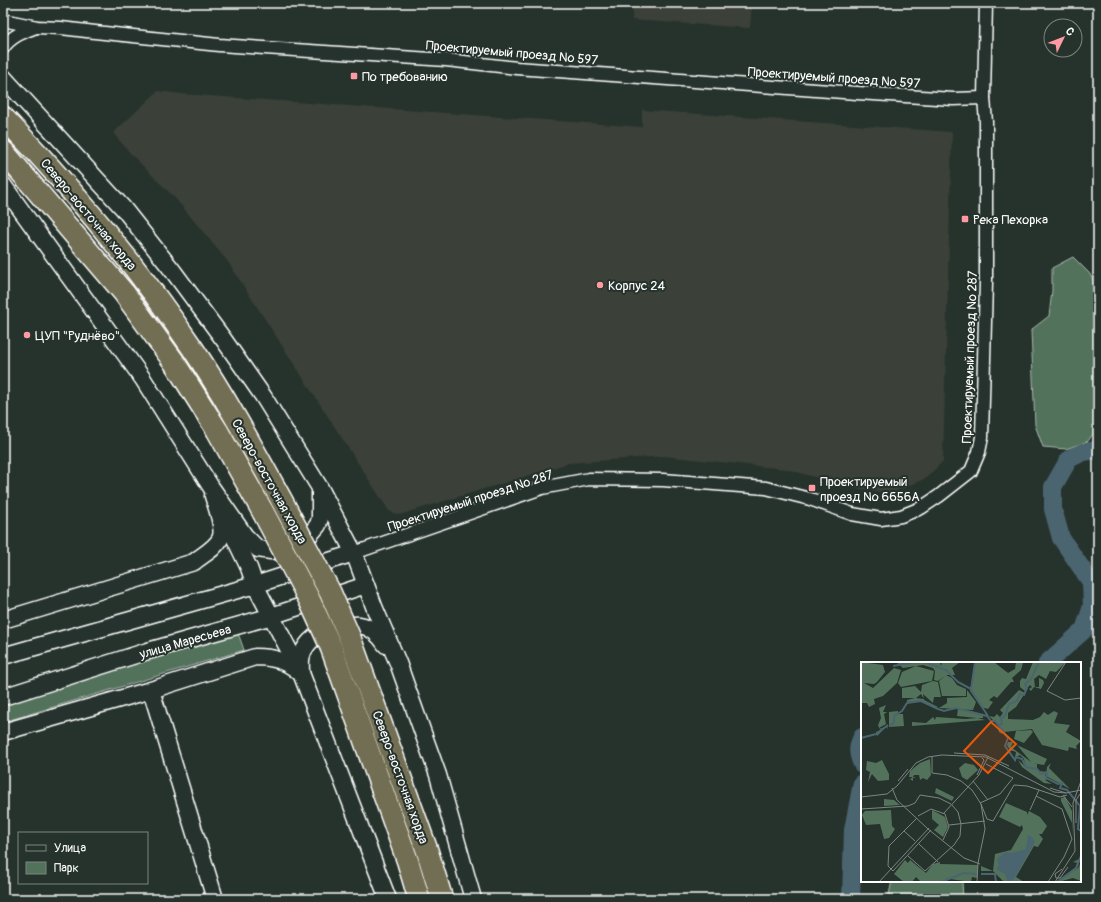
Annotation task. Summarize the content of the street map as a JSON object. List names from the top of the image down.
{
  "streets": {
    "highway": ["Северо-восточная хорда"],
    "street": ["Проектируемый проезд № 597", "Проектируемый проезд № 287", "улица Маресьева"]
  },
  "crossings": [
    ["Проектируемый проезд № 597", "Проектируемый проезд № 287"]
  ],
  "places": {
    "transit": ["По требованию", "Река Пехорка", "Проектируемый проезд № 6656А"],
    "other": ["Корпус 24", "ЦУП \"Руднёво\""]
  },
  "legend": ["Улица", "Парк"],
  "north": "top right"
}
